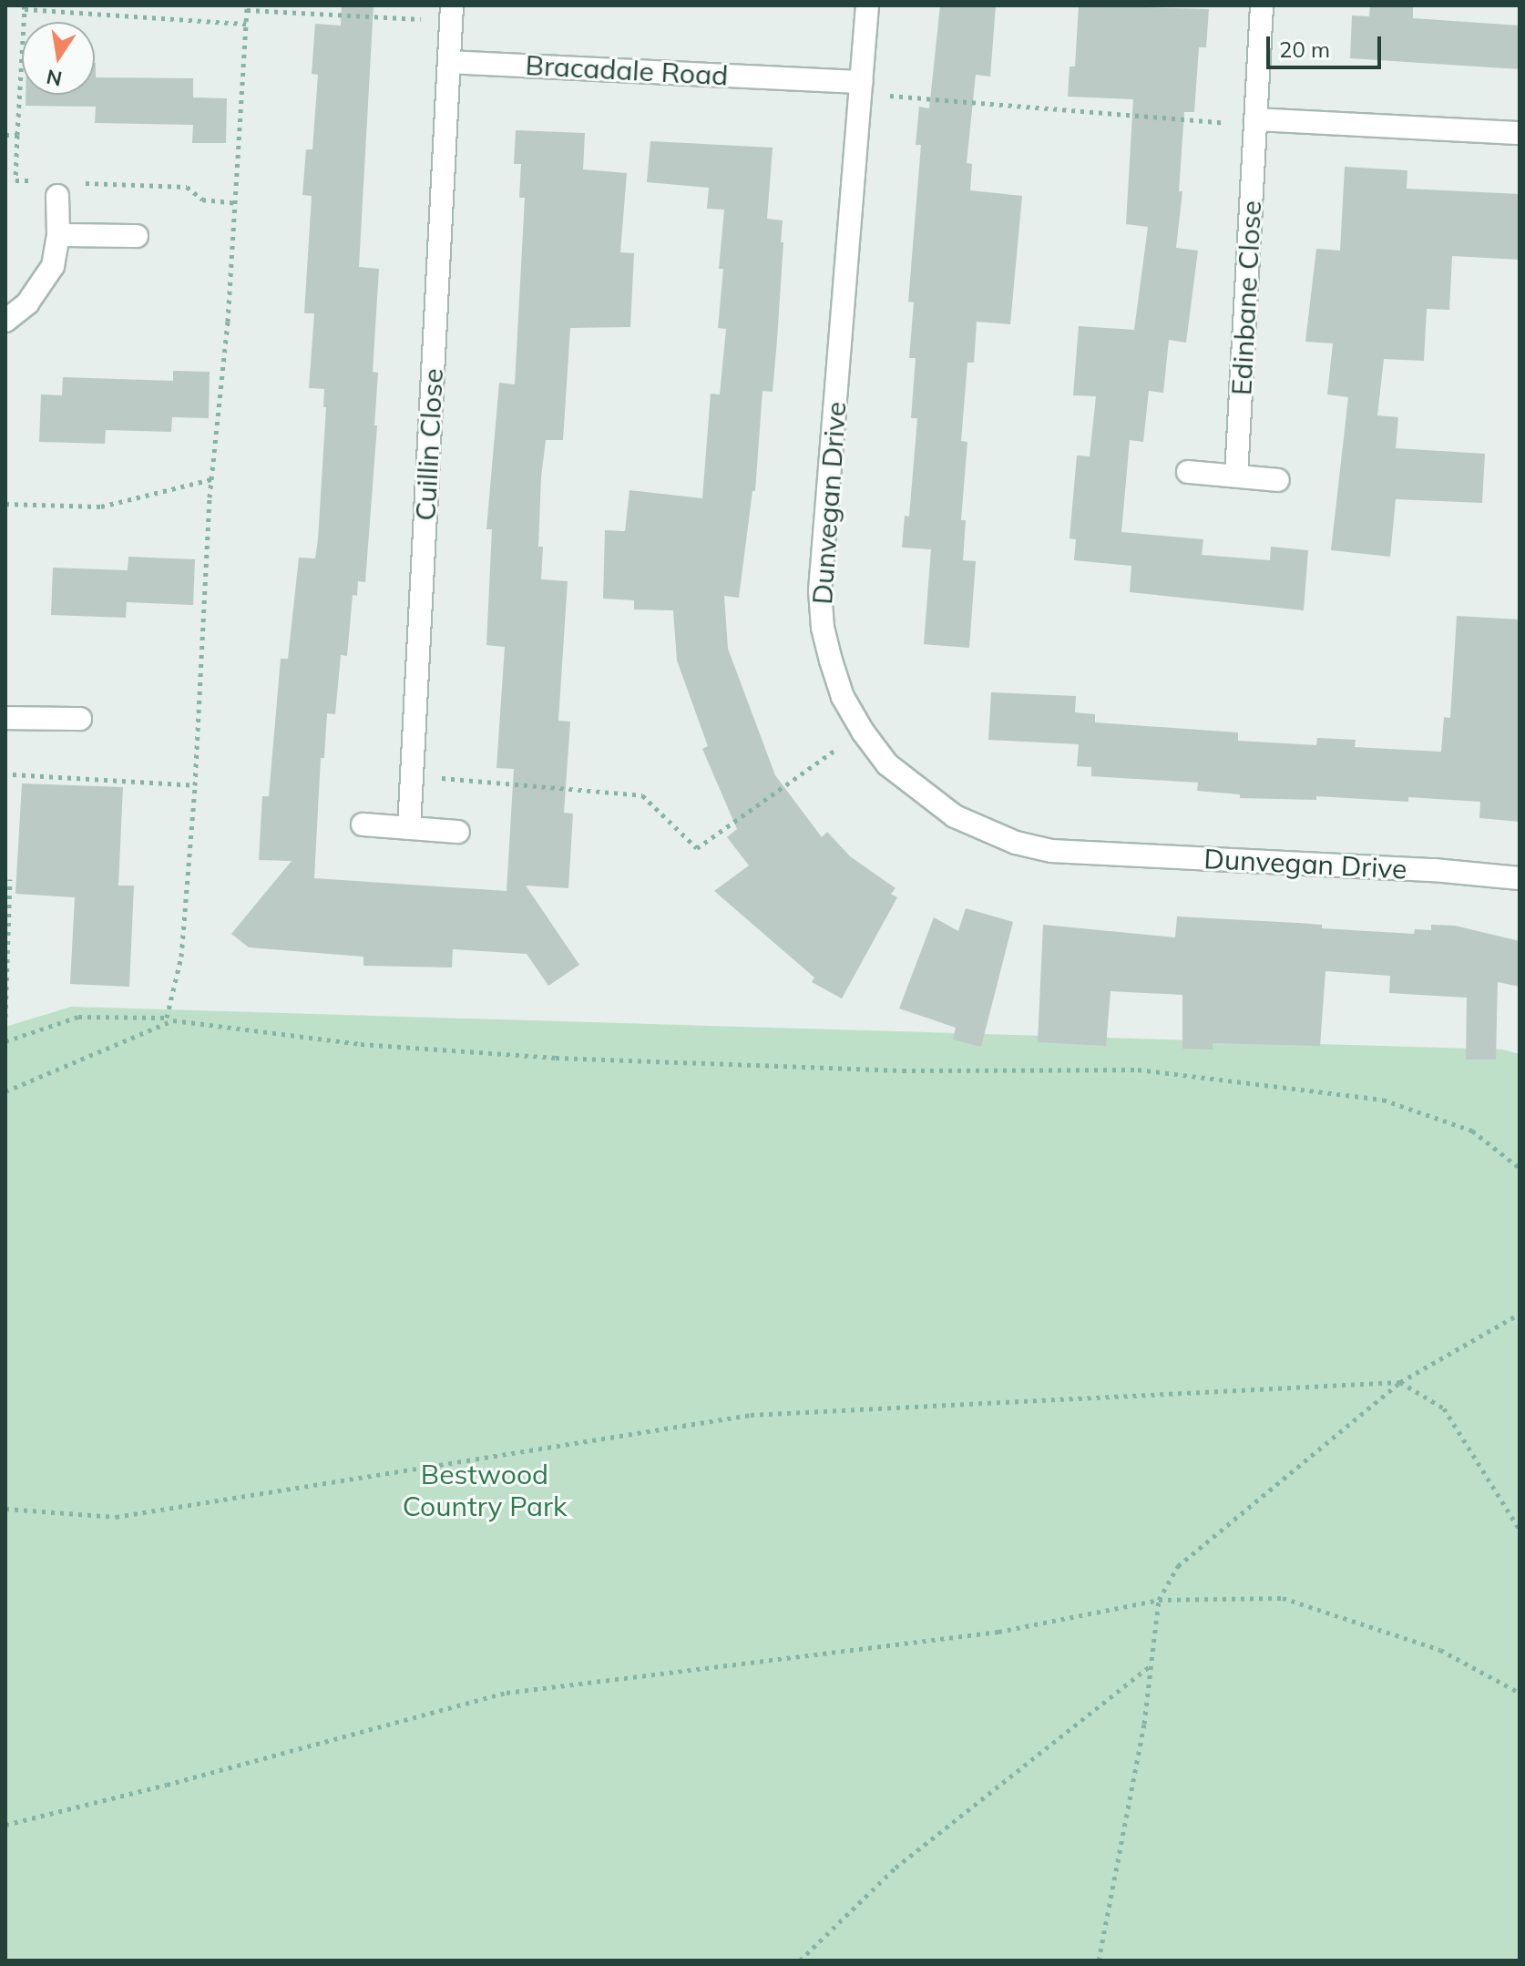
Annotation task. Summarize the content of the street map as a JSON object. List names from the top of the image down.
{
  "streets": {
    "street": [
      "Bracadale Road",
      "Edinbane Close",
      "Cuillin Close",
      "Dunvegan Drive"
    ]
  },
  "crossings": [
    ["Bracadale Road", "Cuillin Close"],
    ["Bracadale Road", "Dunvegan Drive"]
  ],
  "parks": ["Bestwood Country Park"],
  "scale_bar": "20 m",
  "north": "bottom"
}
